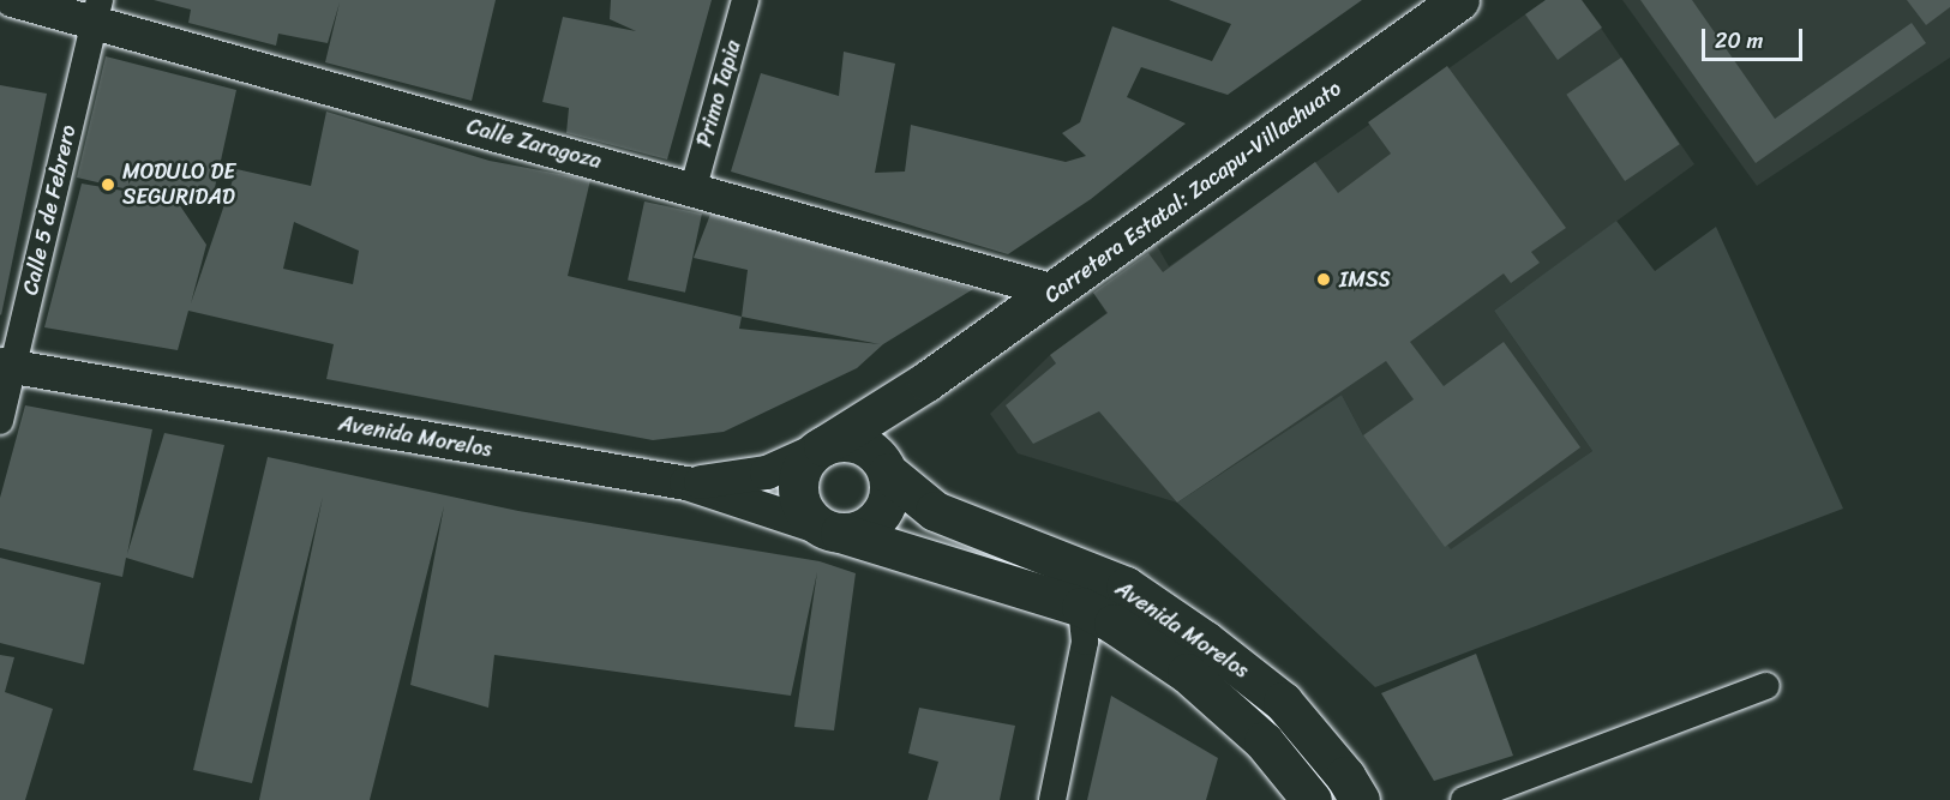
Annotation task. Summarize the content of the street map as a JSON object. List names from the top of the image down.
{
  "streets": {
    "main road": ["Carretera Estatal: Zacapu-Villachuato", "Avenida Morelos"],
    "street": ["Primo Tapia", "Calle Zaragoza", "Calle 5 de Febrero"]
  },
  "crossings": [
    ["Primo Tapia", "Calle Zaragoza"],
    ["Calle Zaragoza", "Carretera Estatal: Zacapu-Villachuato"],
    ["Calle Zaragoza", "Calle 5 de Febrero"],
    ["Calle 5 de Febrero", "Avenida Morelos"]
  ],
  "places": ["MODULO DE SEGURIDAD", "IMSS"],
  "scale_bar": "20 m"
}
